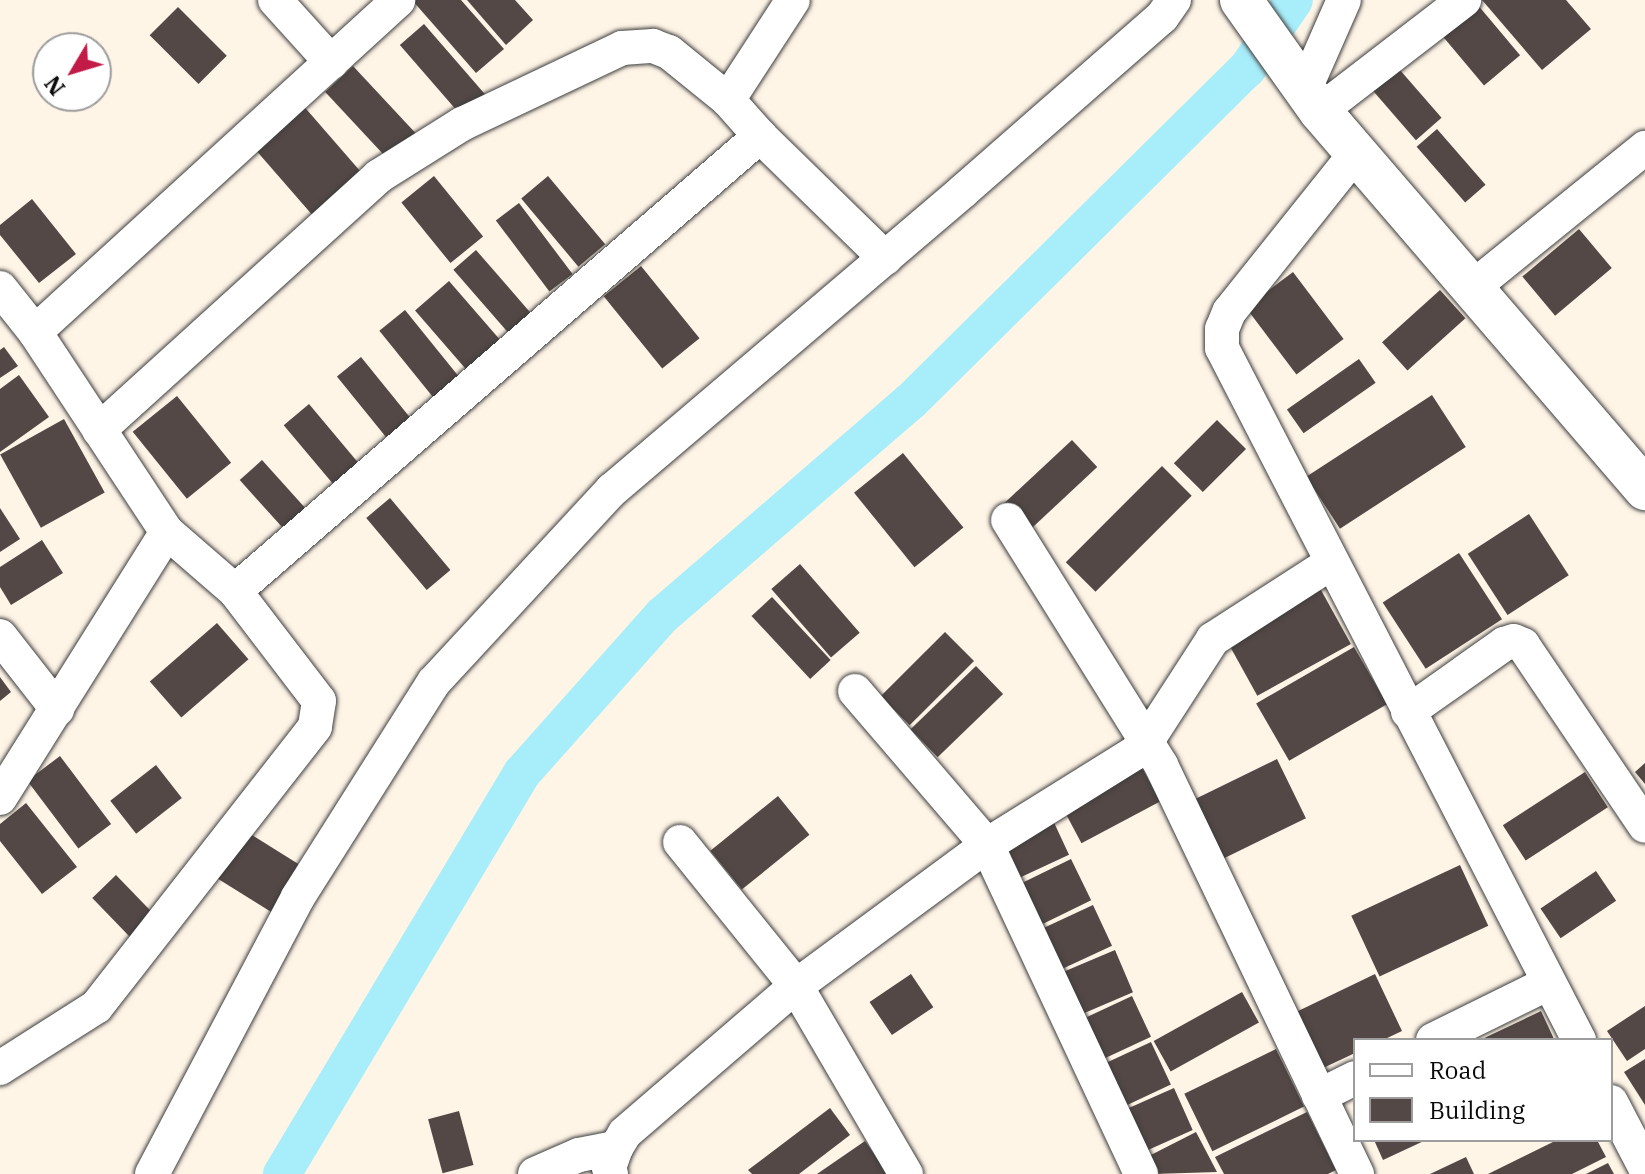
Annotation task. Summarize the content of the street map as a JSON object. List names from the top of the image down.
{
  "legend": ["Road", "Building"],
  "north": "bottom left"
}
